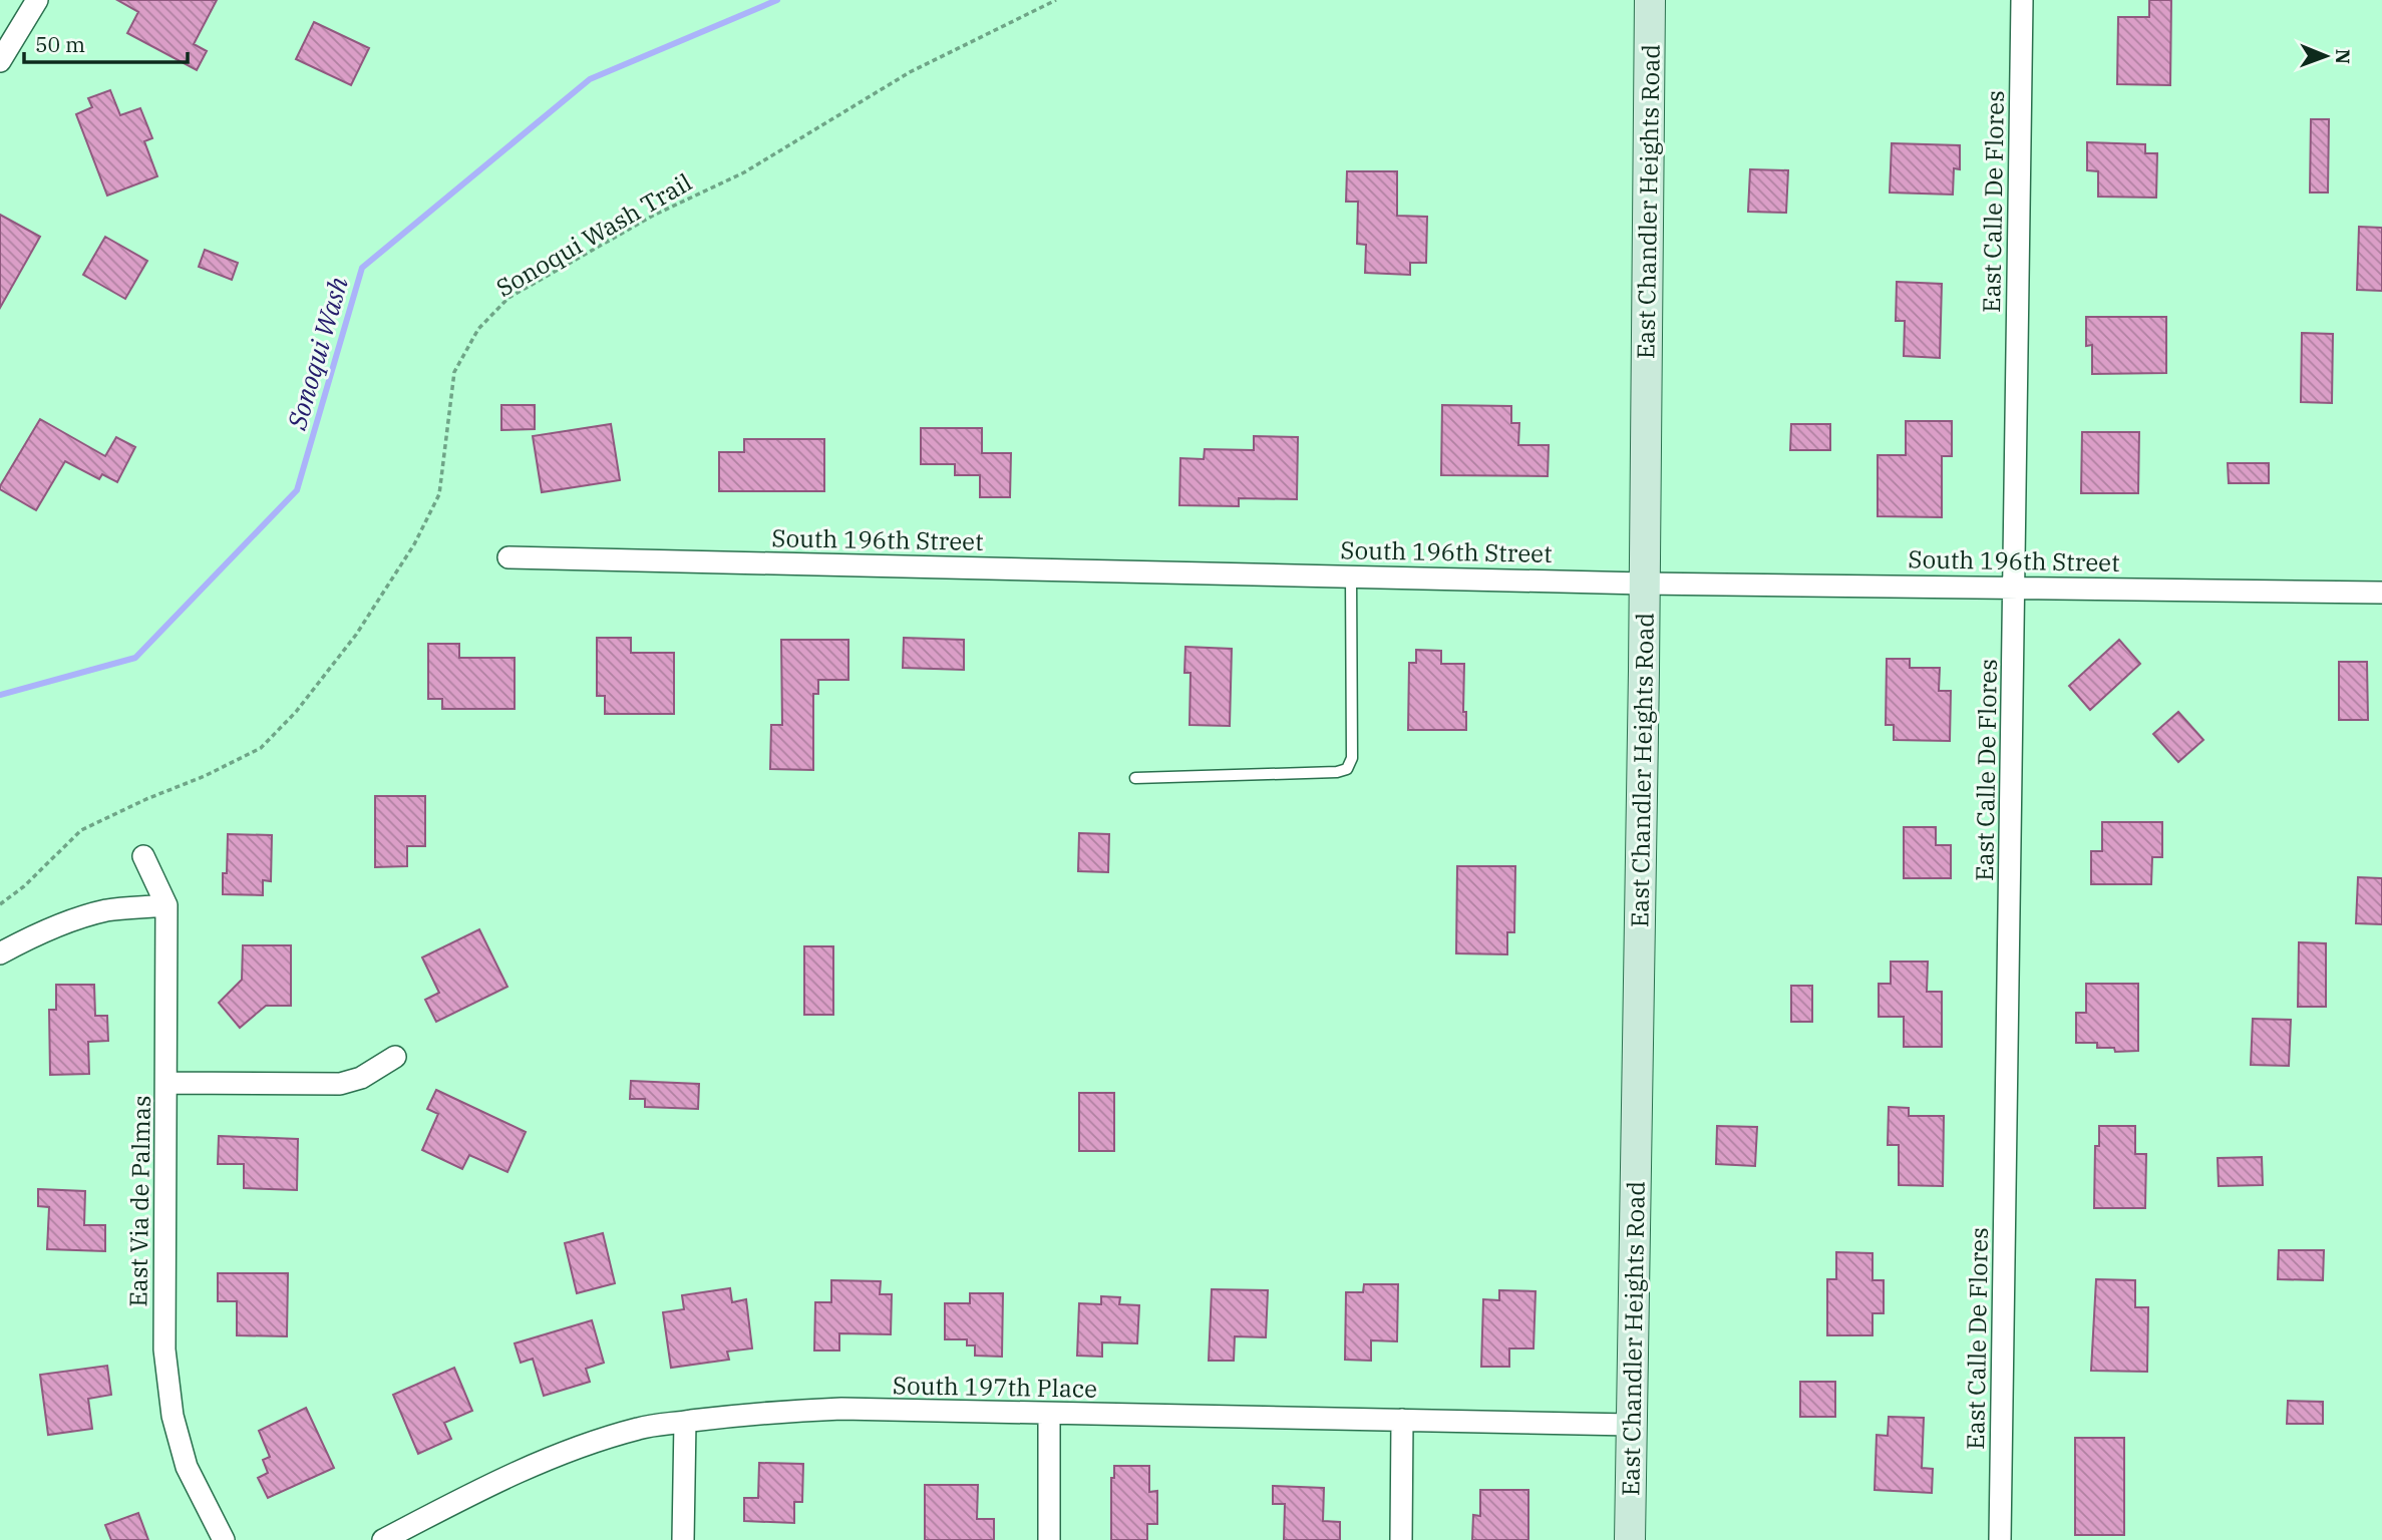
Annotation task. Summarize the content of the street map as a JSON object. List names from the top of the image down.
{
  "streets": {
    "main road": ["East Chandler Heights Road"],
    "street": [
      "East Calle De Flores",
      "South 196th Street",
      "East Via de Palmas",
      "South 197th Place"
    ],
    "path": ["Sonoqui Wash Trail"]
  },
  "crossings": [
    ["East Chandler Heights Road", "South 196th Street"],
    ["East Chandler Heights Road", "South 197th Place"],
    ["East Calle De Flores", "South 196th Street"]
  ],
  "water": ["Sonoqui Wash"],
  "scale_bar": "50 m",
  "north": "right"
}
